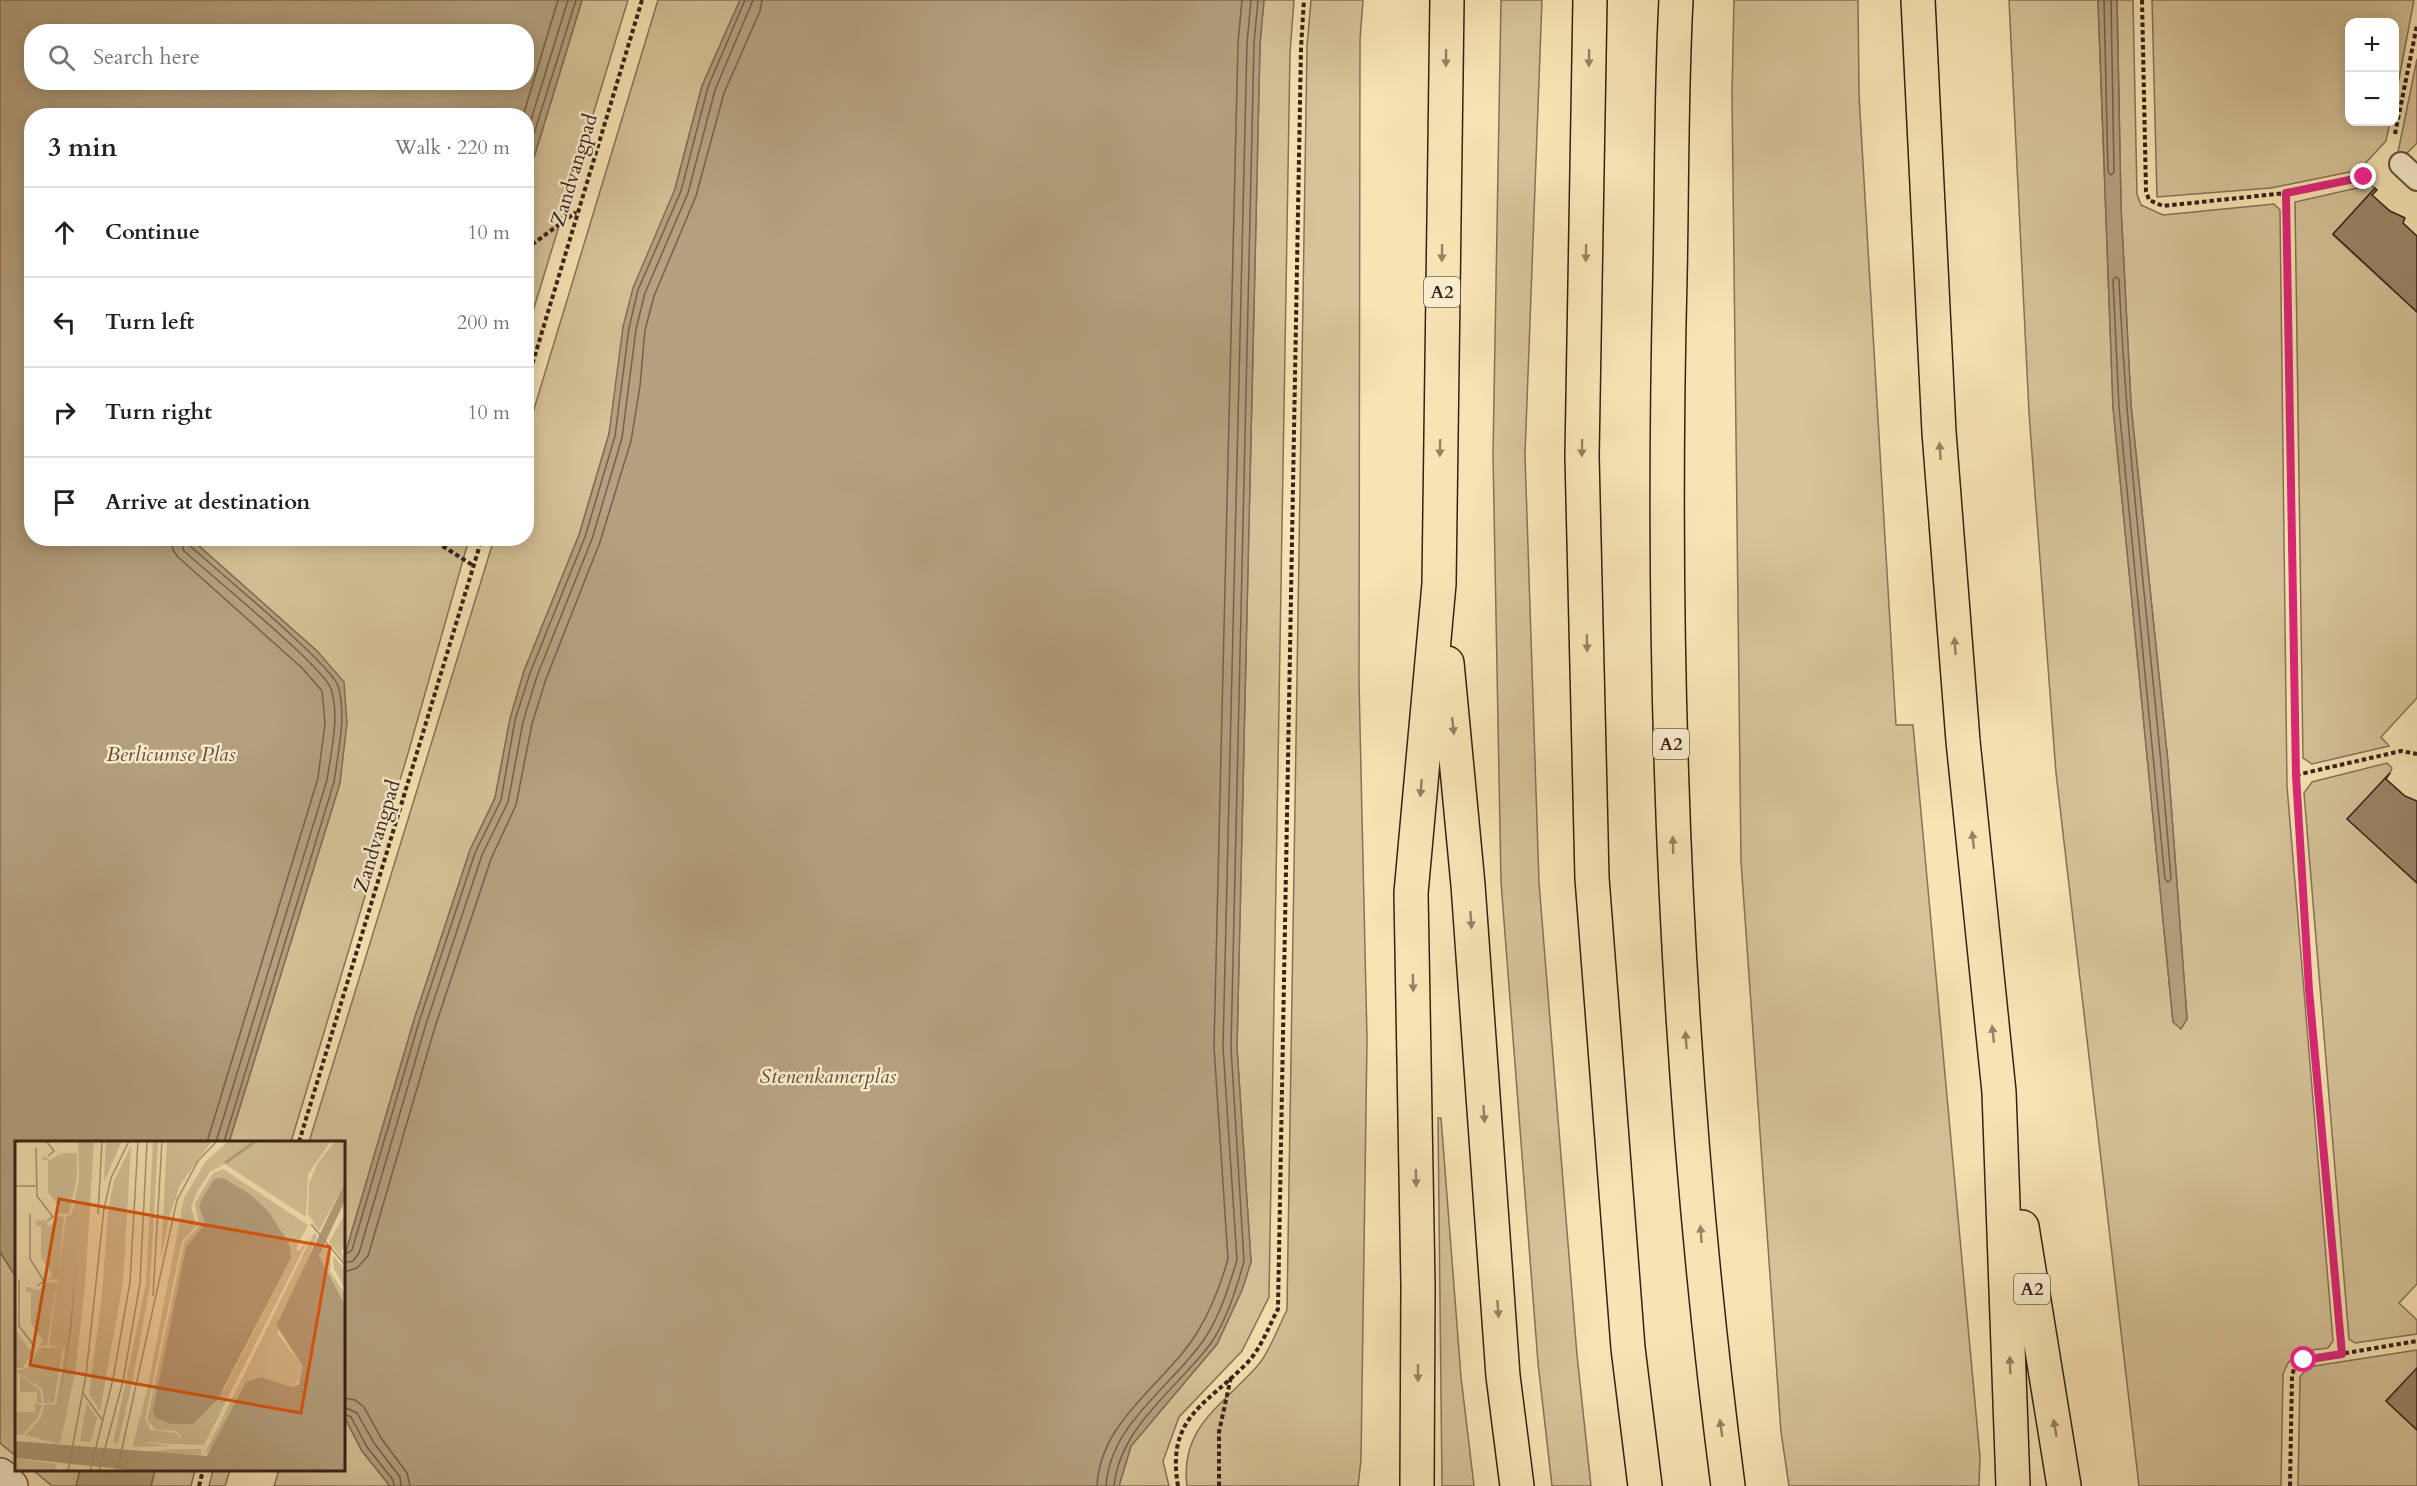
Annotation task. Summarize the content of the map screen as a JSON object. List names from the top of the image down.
{
  "streets": {
    "highway": ["A2"],
    "path": ["Zandvangpad"]
  },
  "water": ["Berlicumse Plas", "Stenenkamerplas"],
  "page": {
    "map_buttons": ["+", "−"],
    "search": "Search here",
    "heading": ["3 min", "Walk · 220 m"],
    "list": [
      ["Continue", "10 m"],
      ["Turn left", "200 m"],
      ["Turn right", "10 m"],
      "Arrive at destination"
    ]
  }
}
